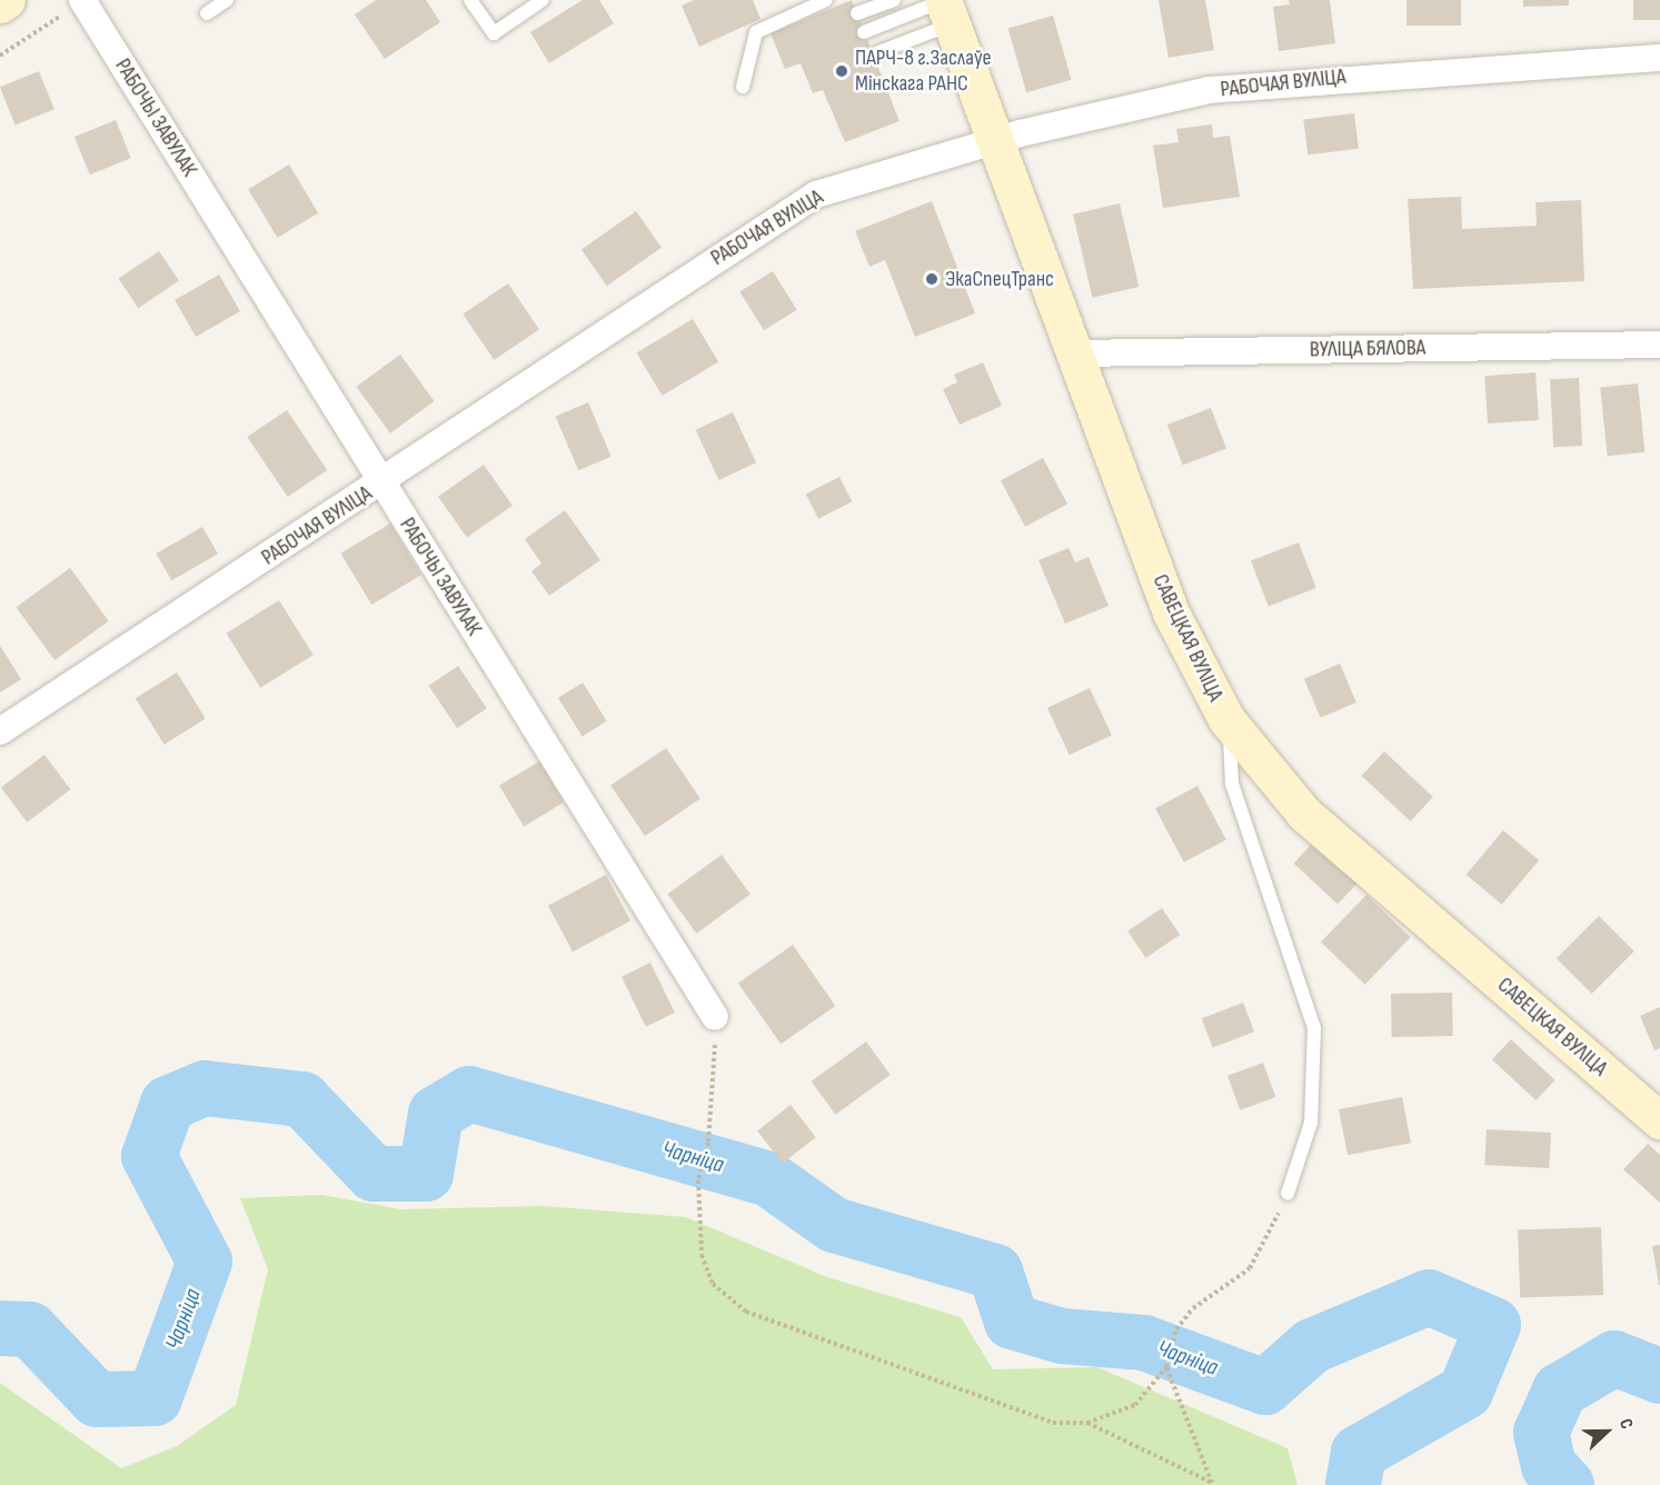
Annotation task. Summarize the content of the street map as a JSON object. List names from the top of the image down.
{
  "streets": {
    "main road": ["САВЕЦКАЯ ВУЛІЦА"],
    "street": ["РАБОЧАЯ ВУЛІЦА", "РАБОЧЫ ЗАВУЛАК", "ВУЛІЦА БЯЛОВА"]
  },
  "crossings": [
    ["РАБОЧАЯ ВУЛІЦА", "РАБОЧЫ ЗАВУЛАК"],
    ["РАБОЧАЯ ВУЛІЦА", "САВЕЦКАЯ ВУЛІЦА"],
    ["ВУЛІЦА БЯЛОВА", "САВЕЦКАЯ ВУЛІЦА"]
  ],
  "water": ["Чарніца"],
  "places": ["ПАРЧ-8 г.Заслаўе Мінскага РАНС", "ЭкаСпецТранс"],
  "north": "right"
}
